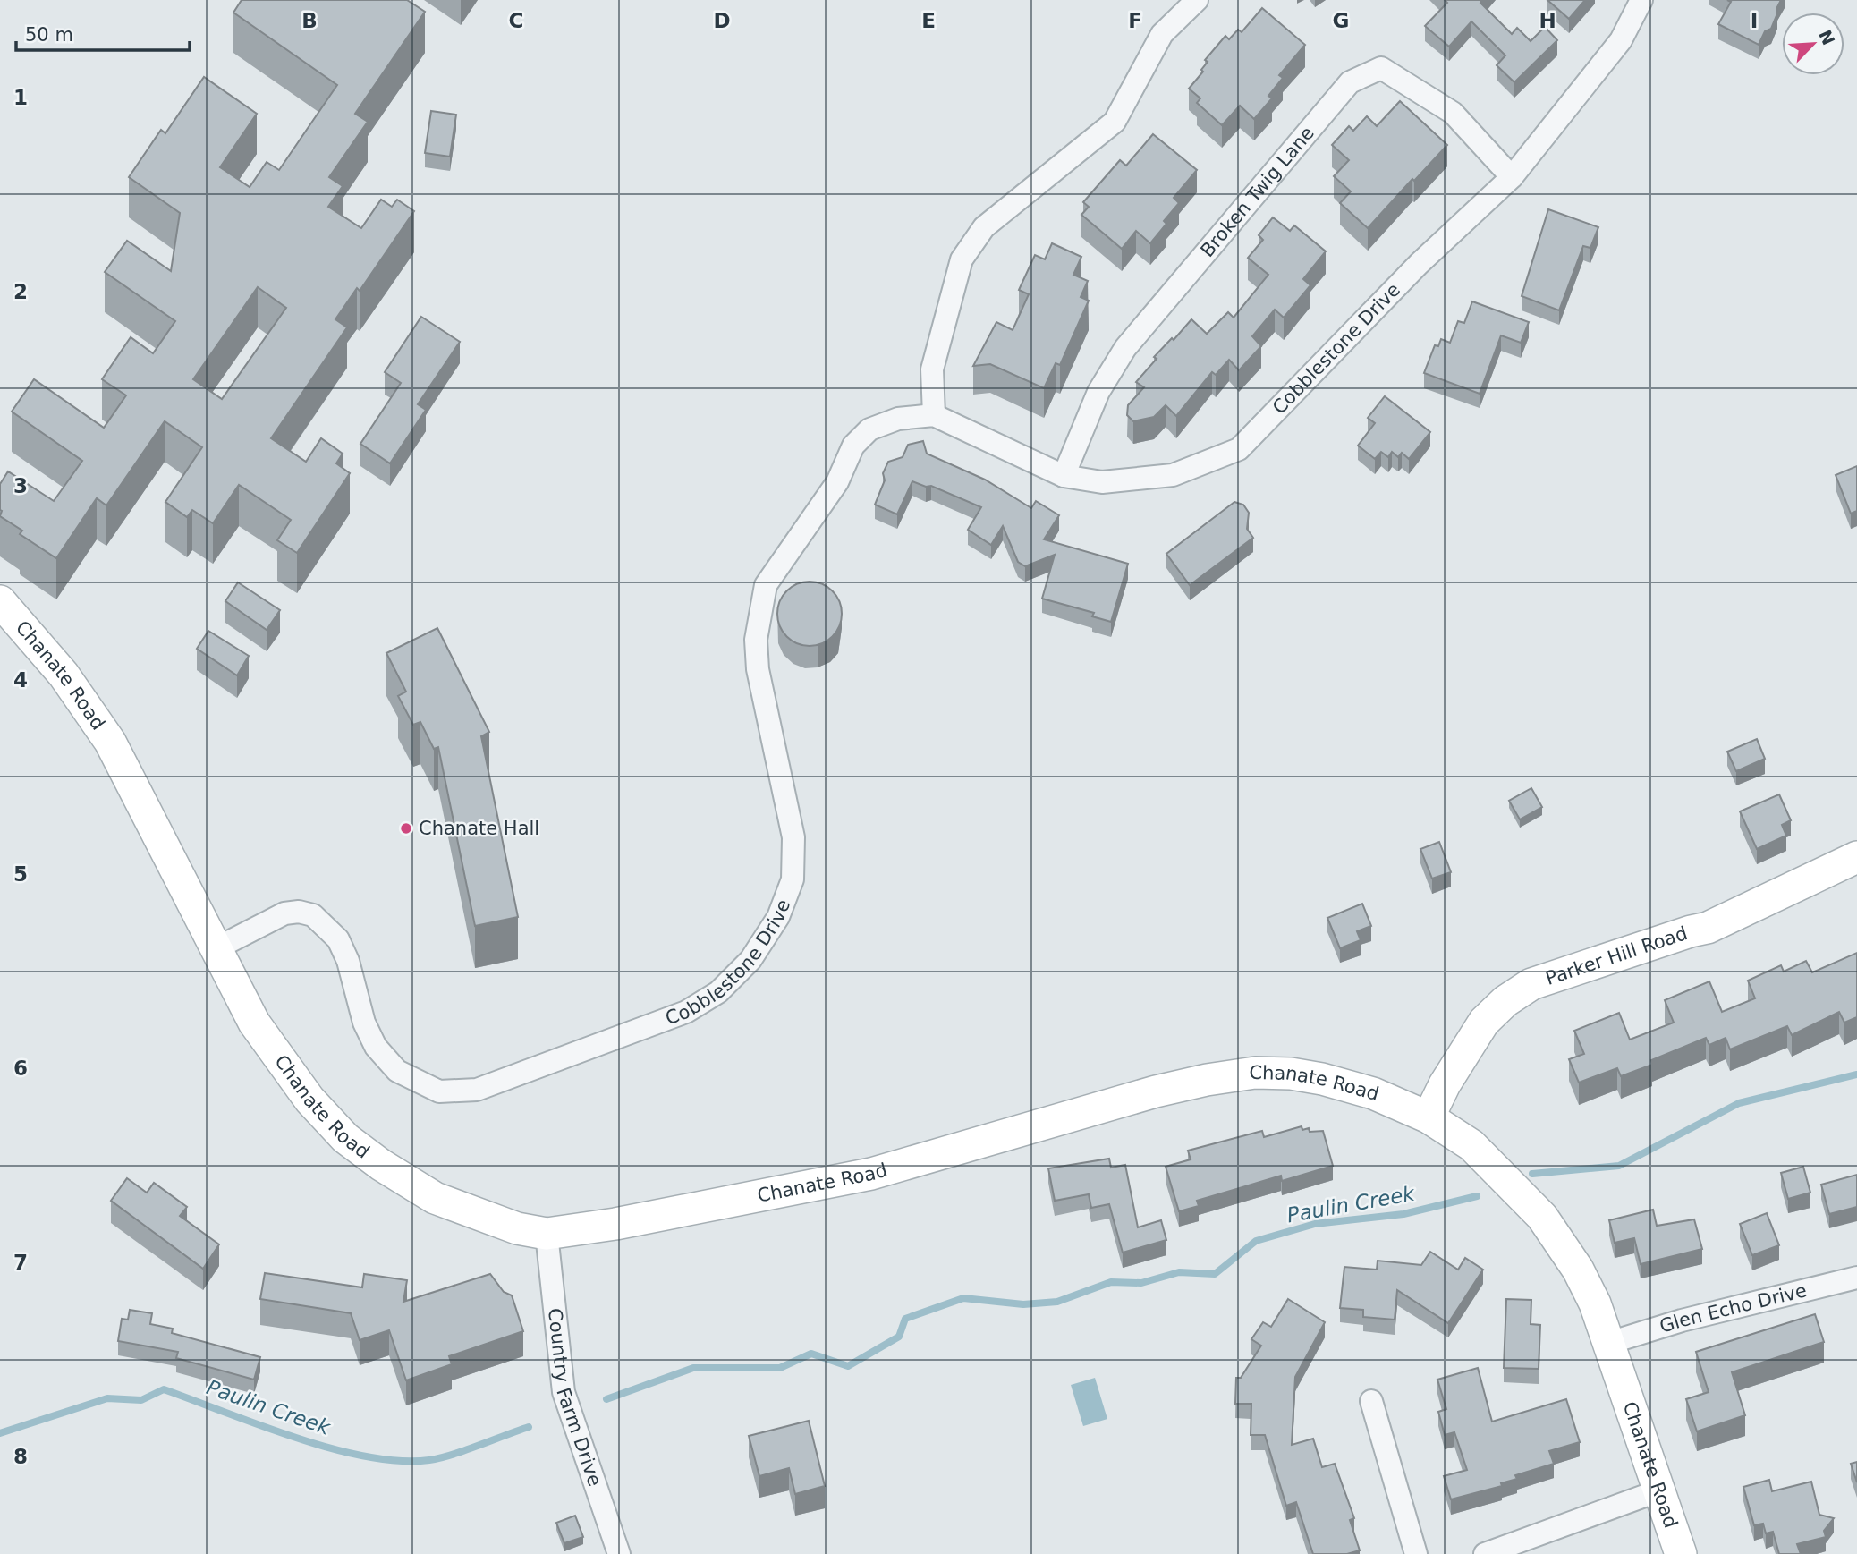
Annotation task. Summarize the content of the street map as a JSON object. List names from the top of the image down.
{
  "streets": {
    "street": [
      "Broken Twig Lane",
      "Cobblestone Drive",
      "Chanate Road",
      "Parker Hill Road",
      "Glen Echo Drive",
      "Country Farm Drive"
    ]
  },
  "crossings": [
    ["Broken Twig Lane", "Cobblestone Drive"],
    ["Cobblestone Drive", "Chanate Road"],
    ["Chanate Road", "Parker Hill Road"],
    ["Chanate Road", "Glen Echo Drive"],
    ["Chanate Road", "Country Farm Drive"]
  ],
  "water": ["Paulin Creek"],
  "places": ["Chanate Hall"],
  "scale_bar": "50 m",
  "north": "top right",
  "grid": {
    "columns": [
      "B",
      "C",
      "D",
      "E",
      "F",
      "G",
      "H",
      "I"
    ],
    "rows": [
      "1",
      "2",
      "3",
      "4",
      "5",
      "6",
      "7",
      "8"
    ]
  }
}
